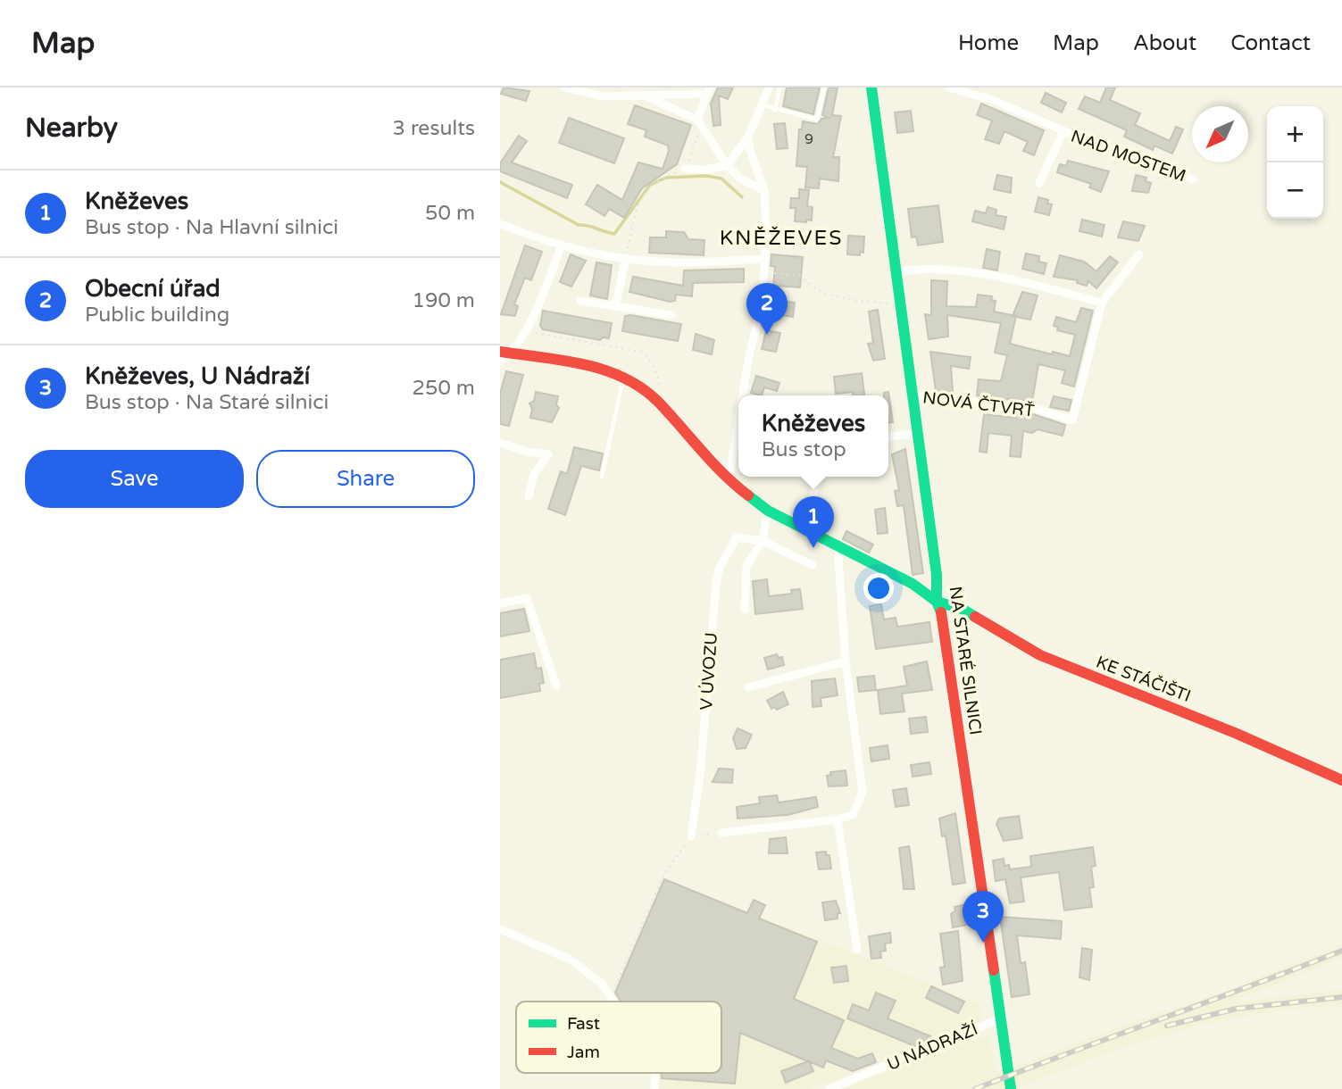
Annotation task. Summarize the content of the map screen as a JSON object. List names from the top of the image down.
{
  "streets": {
    "street": [
      "NAD MOSTEM",
      "NOVÁ ČTVRŤ",
      "NA STARÉ SILNICI",
      "V ÚVOZU",
      "KE STÁČIŠTI",
      "U NÁDRAŽÍ"
    ]
  },
  "crossings": [
    ["NOVÁ ČTVRŤ", "NA STARÉ SILNICI"],
    ["NA STARÉ SILNICI", "KE STÁČIŠTI"],
    ["NA STARÉ SILNICI", "U NÁDRAŽÍ"]
  ],
  "districts": ["KNĚŽEVES"],
  "house_numbers": ["9"],
  "legend": ["Fast", "Jam"],
  "north": "bottom left",
  "page": {
    "header": "Map",
    "nav": [
      "Home",
      "Map",
      "About",
      "Contact"
    ],
    "heading": ["Nearby", "3 results"],
    "map_buttons": ["+", "−"],
    "list": [
      {
        "mark": "1",
        "name": "Kněževes",
        "note": "Bus stop · Na Hlavní silnici",
        "value": "50 m"
      },
      {
        "mark": "2",
        "name": "Obecní úřad",
        "note": "Public building",
        "value": "190 m"
      },
      {
        "mark": "3",
        "name": "Kněževes, U Nádraží",
        "note": "Bus stop · Na Staré silnici",
        "value": "250 m"
      }
    ],
    "pins": ["2", "1", "3"],
    "popup": ["Kněževes", "Bus stop"],
    "buttons": ["Save", "Share"]
  }
}
